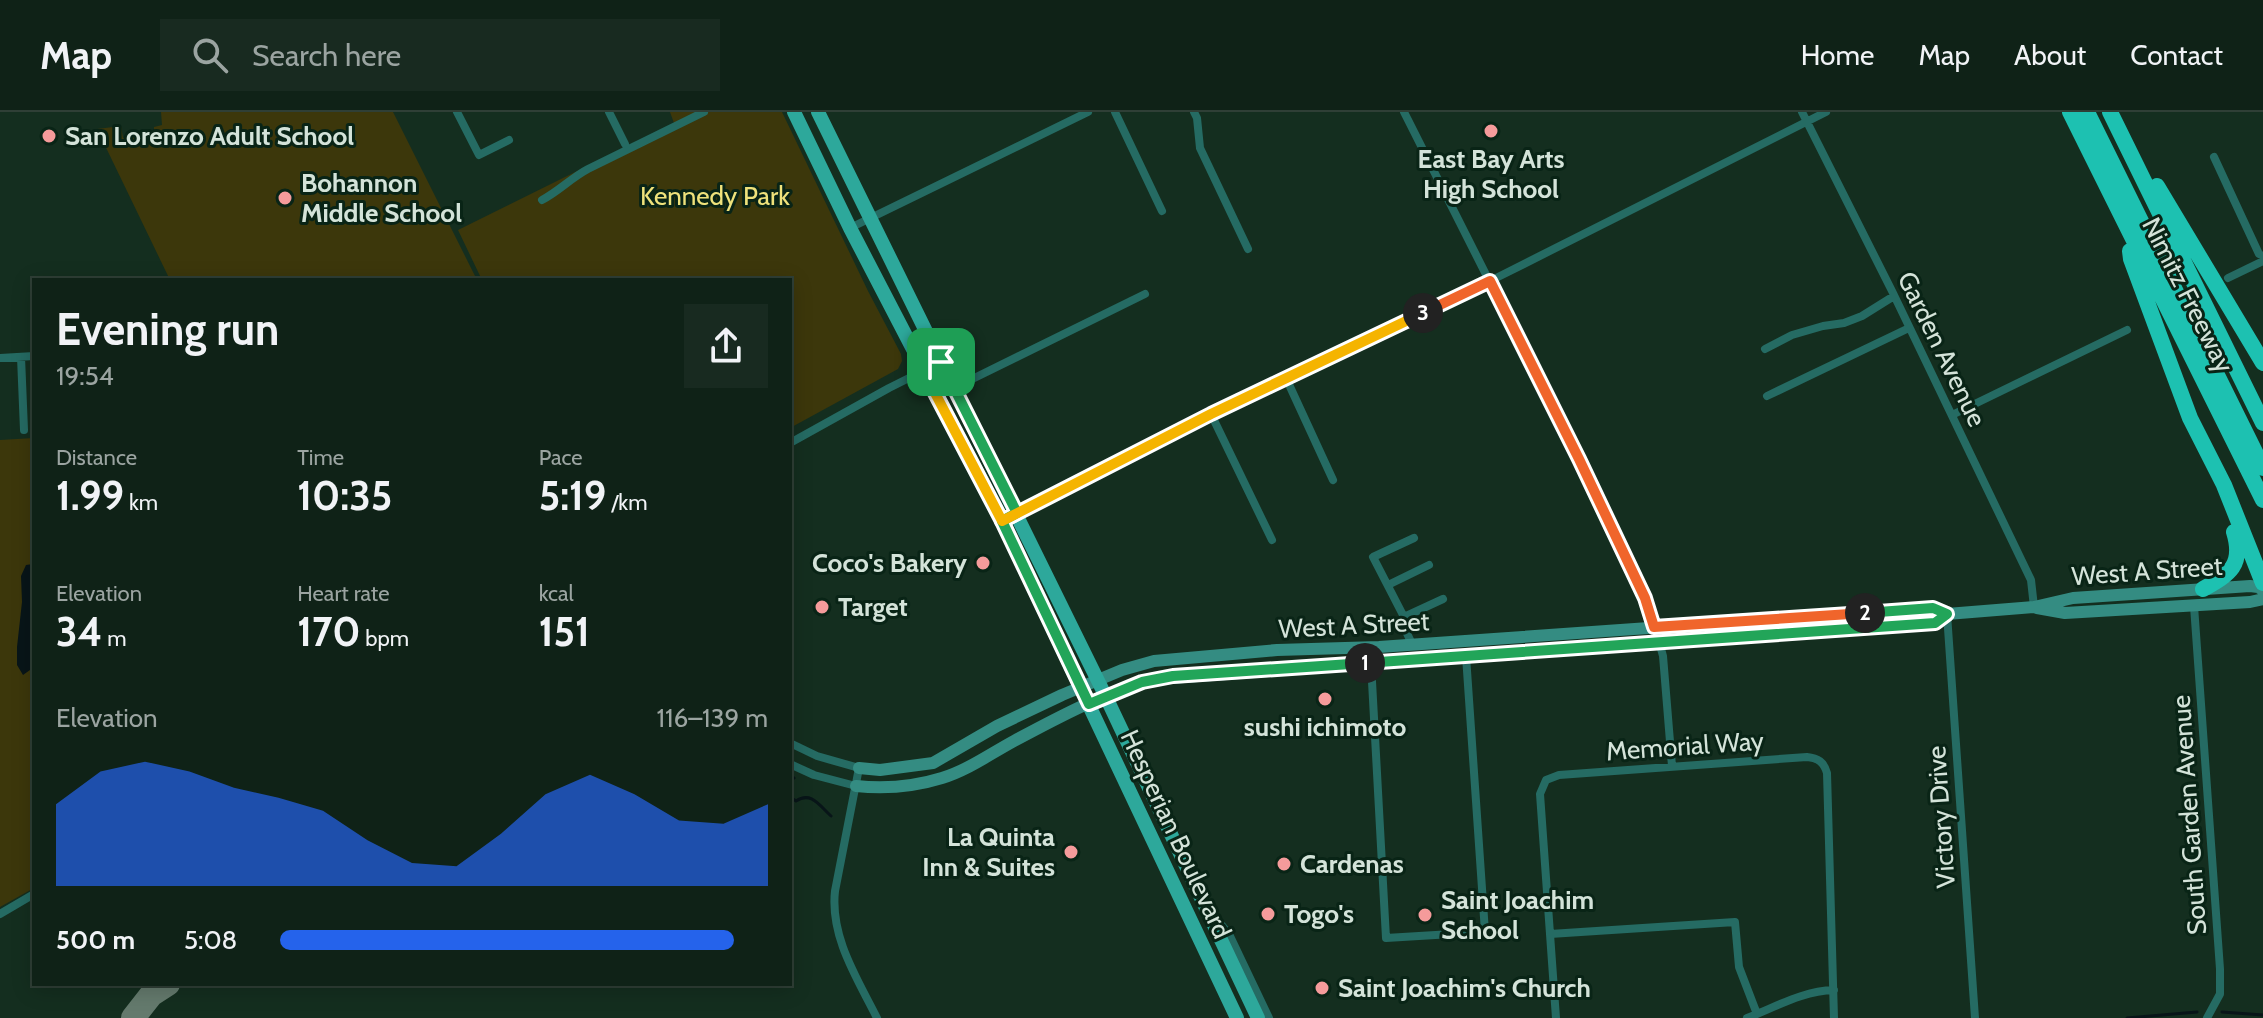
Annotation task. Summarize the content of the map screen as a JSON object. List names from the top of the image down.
{
  "streets": {
    "highway": ["Nimitz Freeway"],
    "main road": ["West A Street", "Hesperian Boulevard"],
    "street": [
      "Garden Avenue",
      "Memorial Way",
      "South Garden Avenue",
      "Victory Drive"
    ]
  },
  "crossings": [
    ["Garden Avenue", "West A Street"],
    ["West A Street", "South Garden Avenue"],
    ["West A Street", "Victory Drive"],
    ["West A Street", "Hesperian Boulevard"]
  ],
  "parks": ["Kennedy Park"],
  "places": [
    "East Bay Arts High School",
    "San Lorenzo Adult School",
    "Bohannon Middle School",
    "Coco's Bakery",
    "Target",
    "sushi ichimoto",
    "La Quinta Inn & Suites",
    "Cardenas",
    "Togo's",
    "Saint Joachim School",
    "Saint Joachim's Church"
  ],
  "page": {
    "header": "Map",
    "search": "Search here",
    "nav": [
      "Home",
      "Map",
      "About",
      "Contact"
    ],
    "heading": ["Evening run", "19:54"],
    "pins": ["3", "2", "1"],
    "stats": [
      ["Distance", "1.99 km"],
      ["Time", "10:35"],
      ["Pace", "5:19 /km"],
      ["Elevation", "34 m"],
      ["Heart rate", "170 bpm"],
      ["kcal", "151"]
    ],
    "chart": ["Elevation", "116–139 m"],
    "list": [
      {
        "name": "500 m",
        "note": "5:08"
      }
    ]
  }
}
